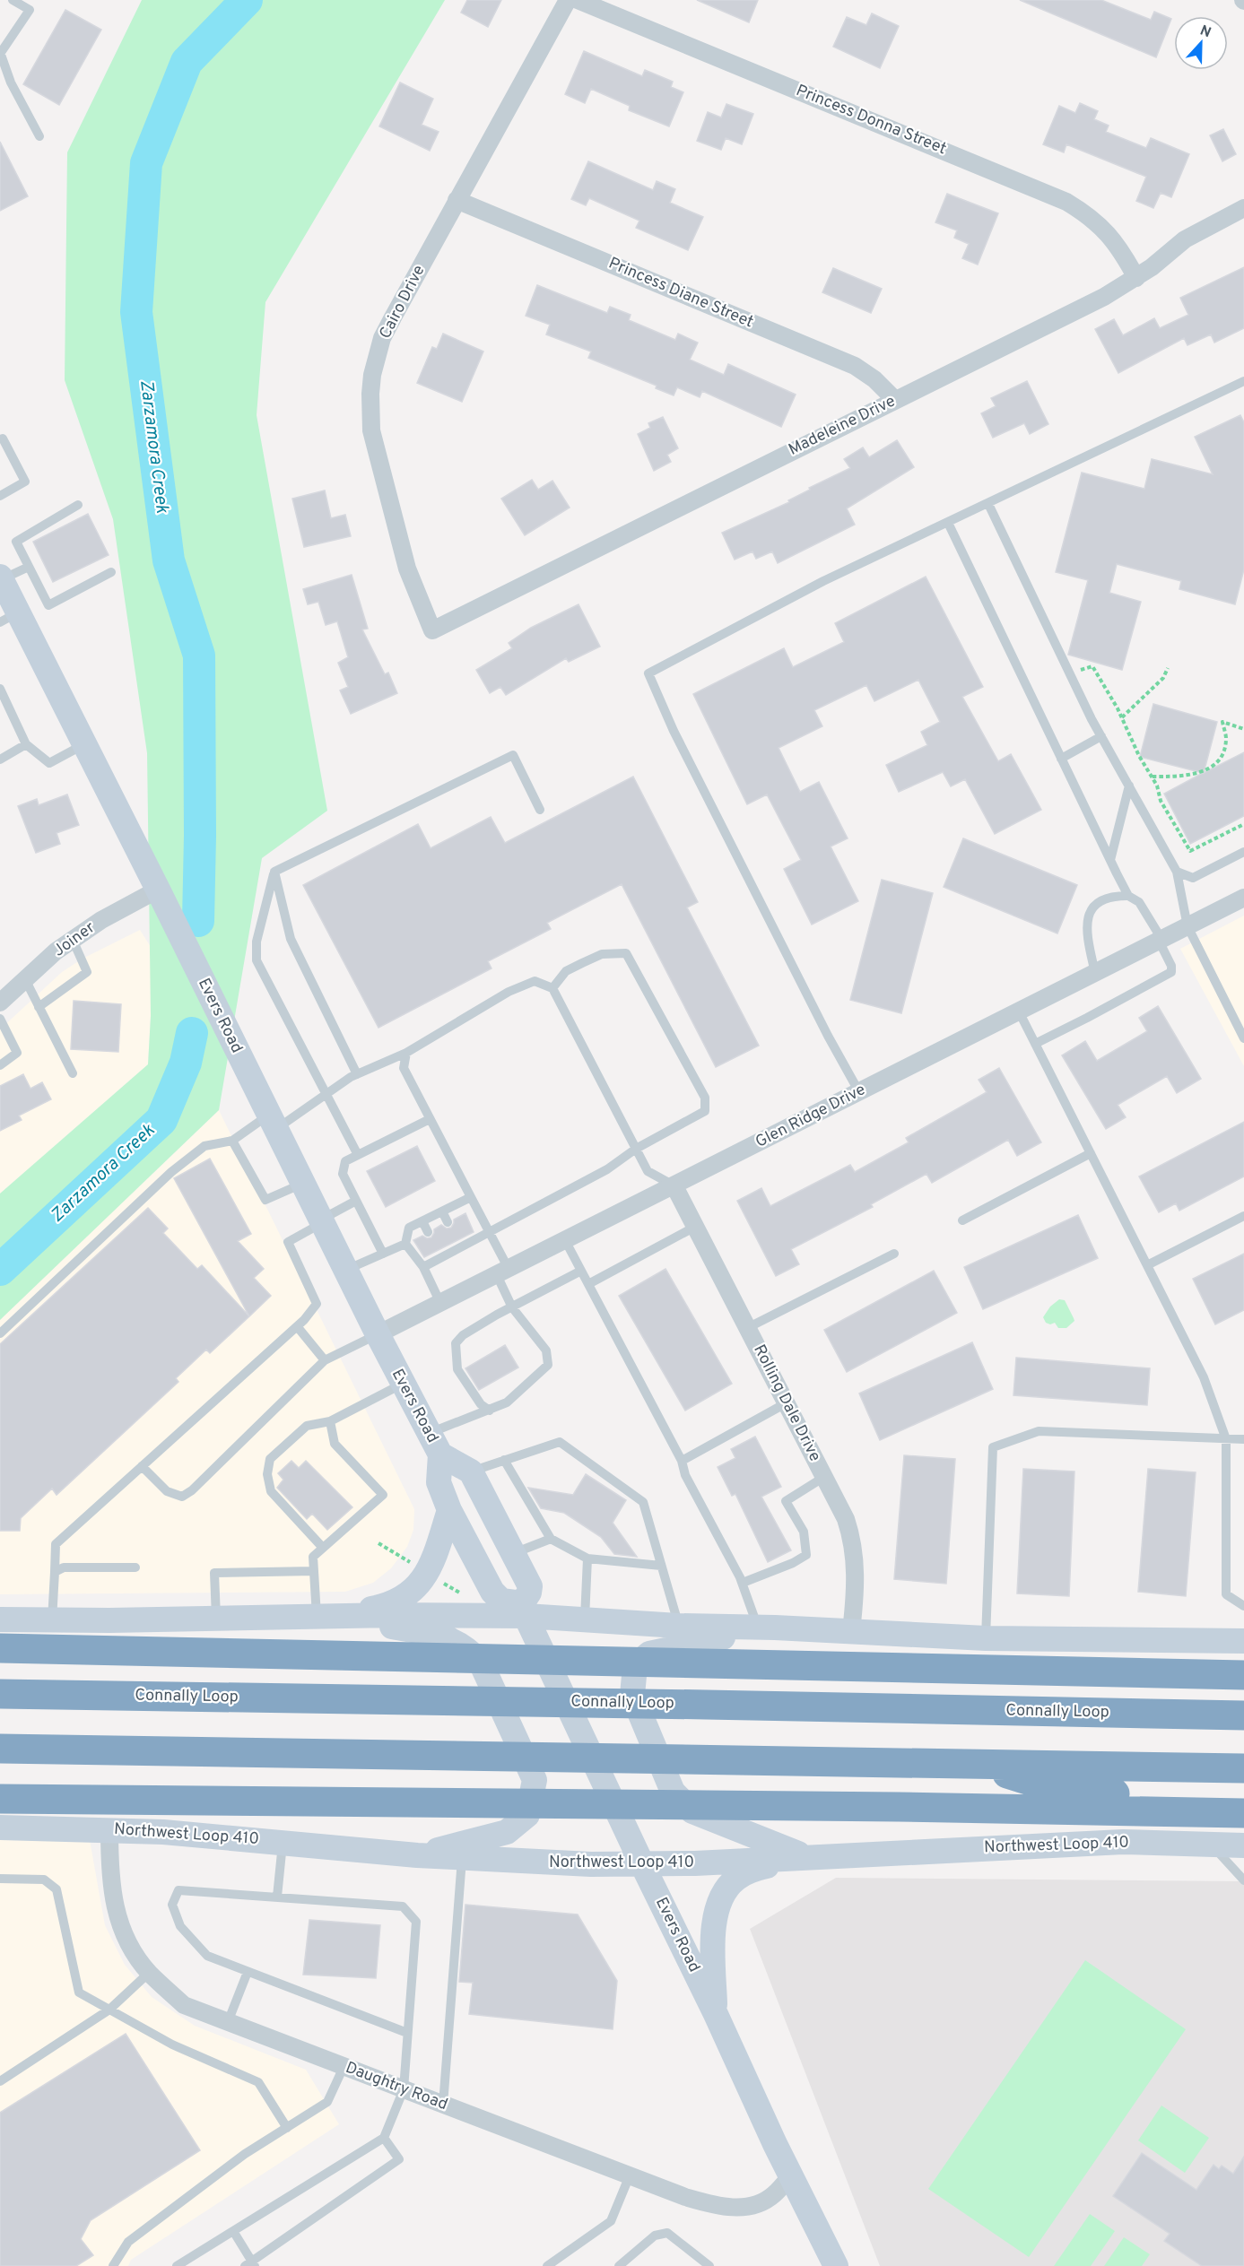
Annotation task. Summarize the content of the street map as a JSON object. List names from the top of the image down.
{
  "streets": {
    "highway": ["Connally Loop"],
    "main road": ["Evers Road", "Northwest Loop 410"],
    "street": [
      "Princess Donna Street",
      "Princess Diane Street",
      "Cairo Drive",
      "Madeleine Drive",
      "Joiner",
      "Glen Ridge Drive",
      "Rolling Dale Drive",
      "Daughtry Road"
    ]
  },
  "crossings": [
    ["Princess Donna Street", "Madeleine Drive"],
    ["Princess Diane Street", "Cairo Drive"],
    ["Princess Diane Street", "Madeleine Drive"],
    ["Cairo Drive", "Madeleine Drive"],
    ["Joiner", "Evers Road"],
    ["Evers Road", "Glen Ridge Drive"],
    ["Evers Road", "Northwest Loop 410"],
    ["Evers Road", "Daughtry Road"],
    ["Glen Ridge Drive", "Rolling Dale Drive"],
    ["Northwest Loop 410", "Daughtry Road"]
  ],
  "water": ["Zarzamora Creek"],
  "north": "top"
}
